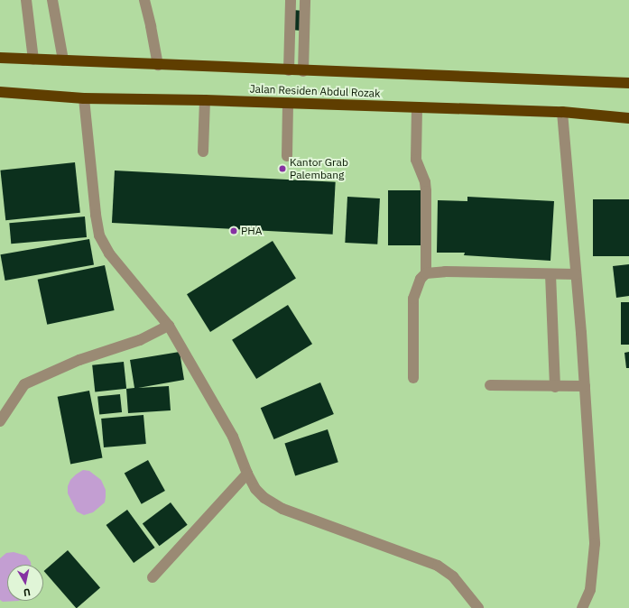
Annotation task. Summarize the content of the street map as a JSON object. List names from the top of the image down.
{
  "streets": {
    "highway": ["Jalan Residen Abdul Rozak"]
  },
  "places": ["Kantor Grab Palembang", "PHA"],
  "north": "bottom"
}
